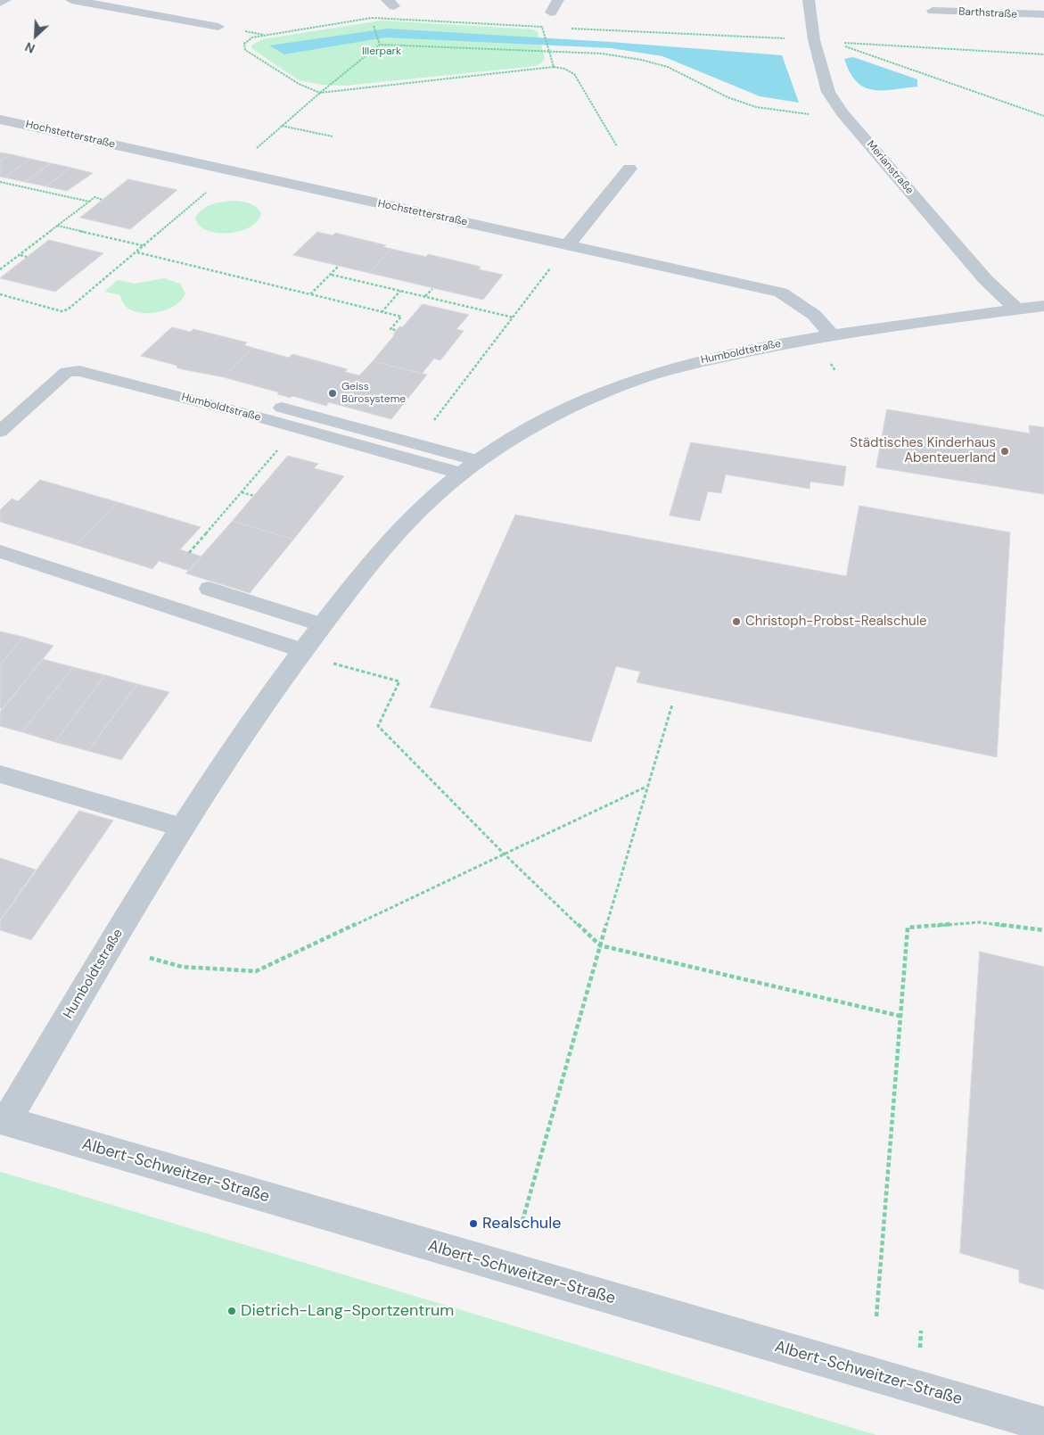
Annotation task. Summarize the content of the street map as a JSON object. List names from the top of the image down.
{
  "streets": {
    "street": [
      "Barthstraße",
      "Hochstetterstraße",
      "Merianstraße",
      "Humboldtstraße",
      "Albert-Schweitzer-Straße"
    ]
  },
  "crossings": [
    ["Hochstetterstraße", "Humboldtstraße"],
    ["Merianstraße", "Humboldtstraße"],
    ["Humboldtstraße", "Albert-Schweitzer-Straße"]
  ],
  "parks": ["Illerpark"],
  "places": [
    "Geiss Bürosysteme",
    "Städtisches Kinderhaus Abenteuerland",
    "Christoph-Probst-Realschule",
    "Realschule",
    "Dietrich-Lang-Sportzentrum"
  ],
  "north": "bottom left"
}
